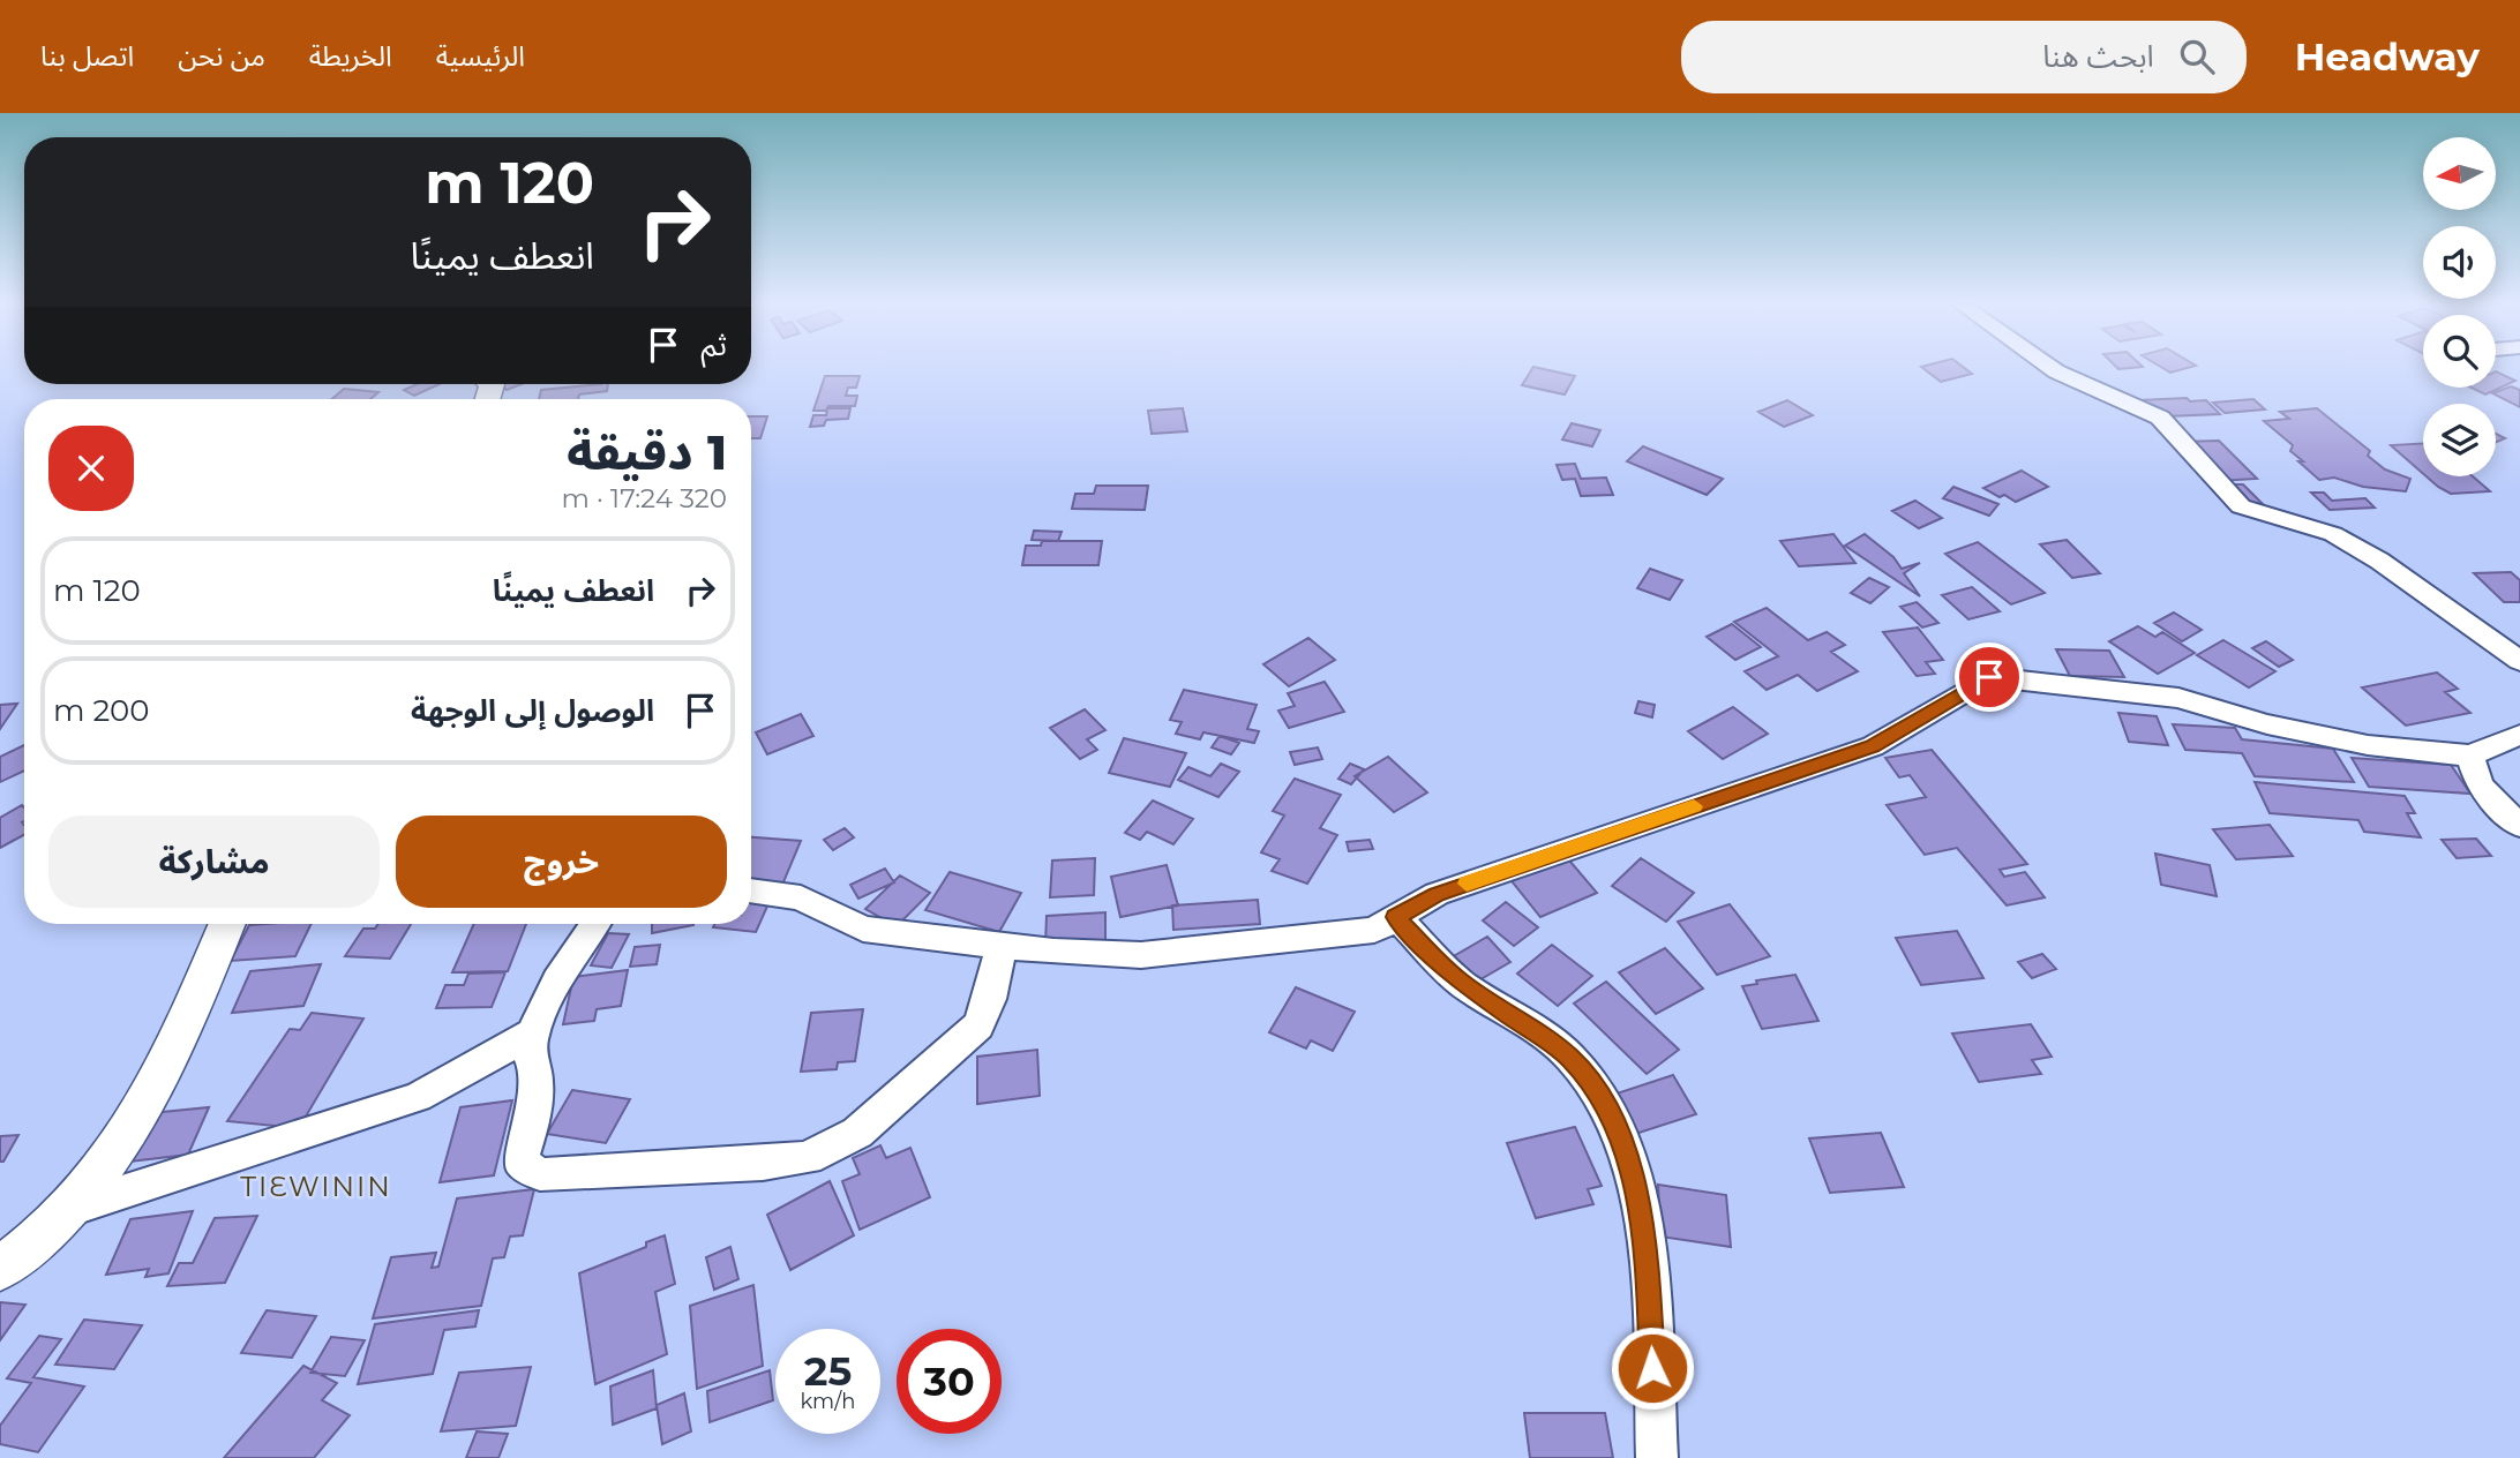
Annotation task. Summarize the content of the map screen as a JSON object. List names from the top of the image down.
{
  "districts": ["TIƐWININ"],
  "north": "left",
  "page": {
    "header": "Headway",
    "search": "ابحث هنا",
    "nav": [
      "الرئيسية",
      "الخريطة",
      "من نحن",
      "اتصل بنا"
    ],
    "turn": ["120 m", "انعطف يمينًا"],
    "then": "ثم",
    "heading": ["1 دقيقة", "320 m · 17:24"],
    "list": [
      {
        "name": "انعطف يمينًا",
        "value": "120 m"
      },
      {
        "name": "الوصول إلى الوجهة",
        "value": "200 m"
      }
    ],
    "buttons": ["خروج", "مشاركة"],
    "speed": "25 km/h",
    "limit": "30"
  }
}
